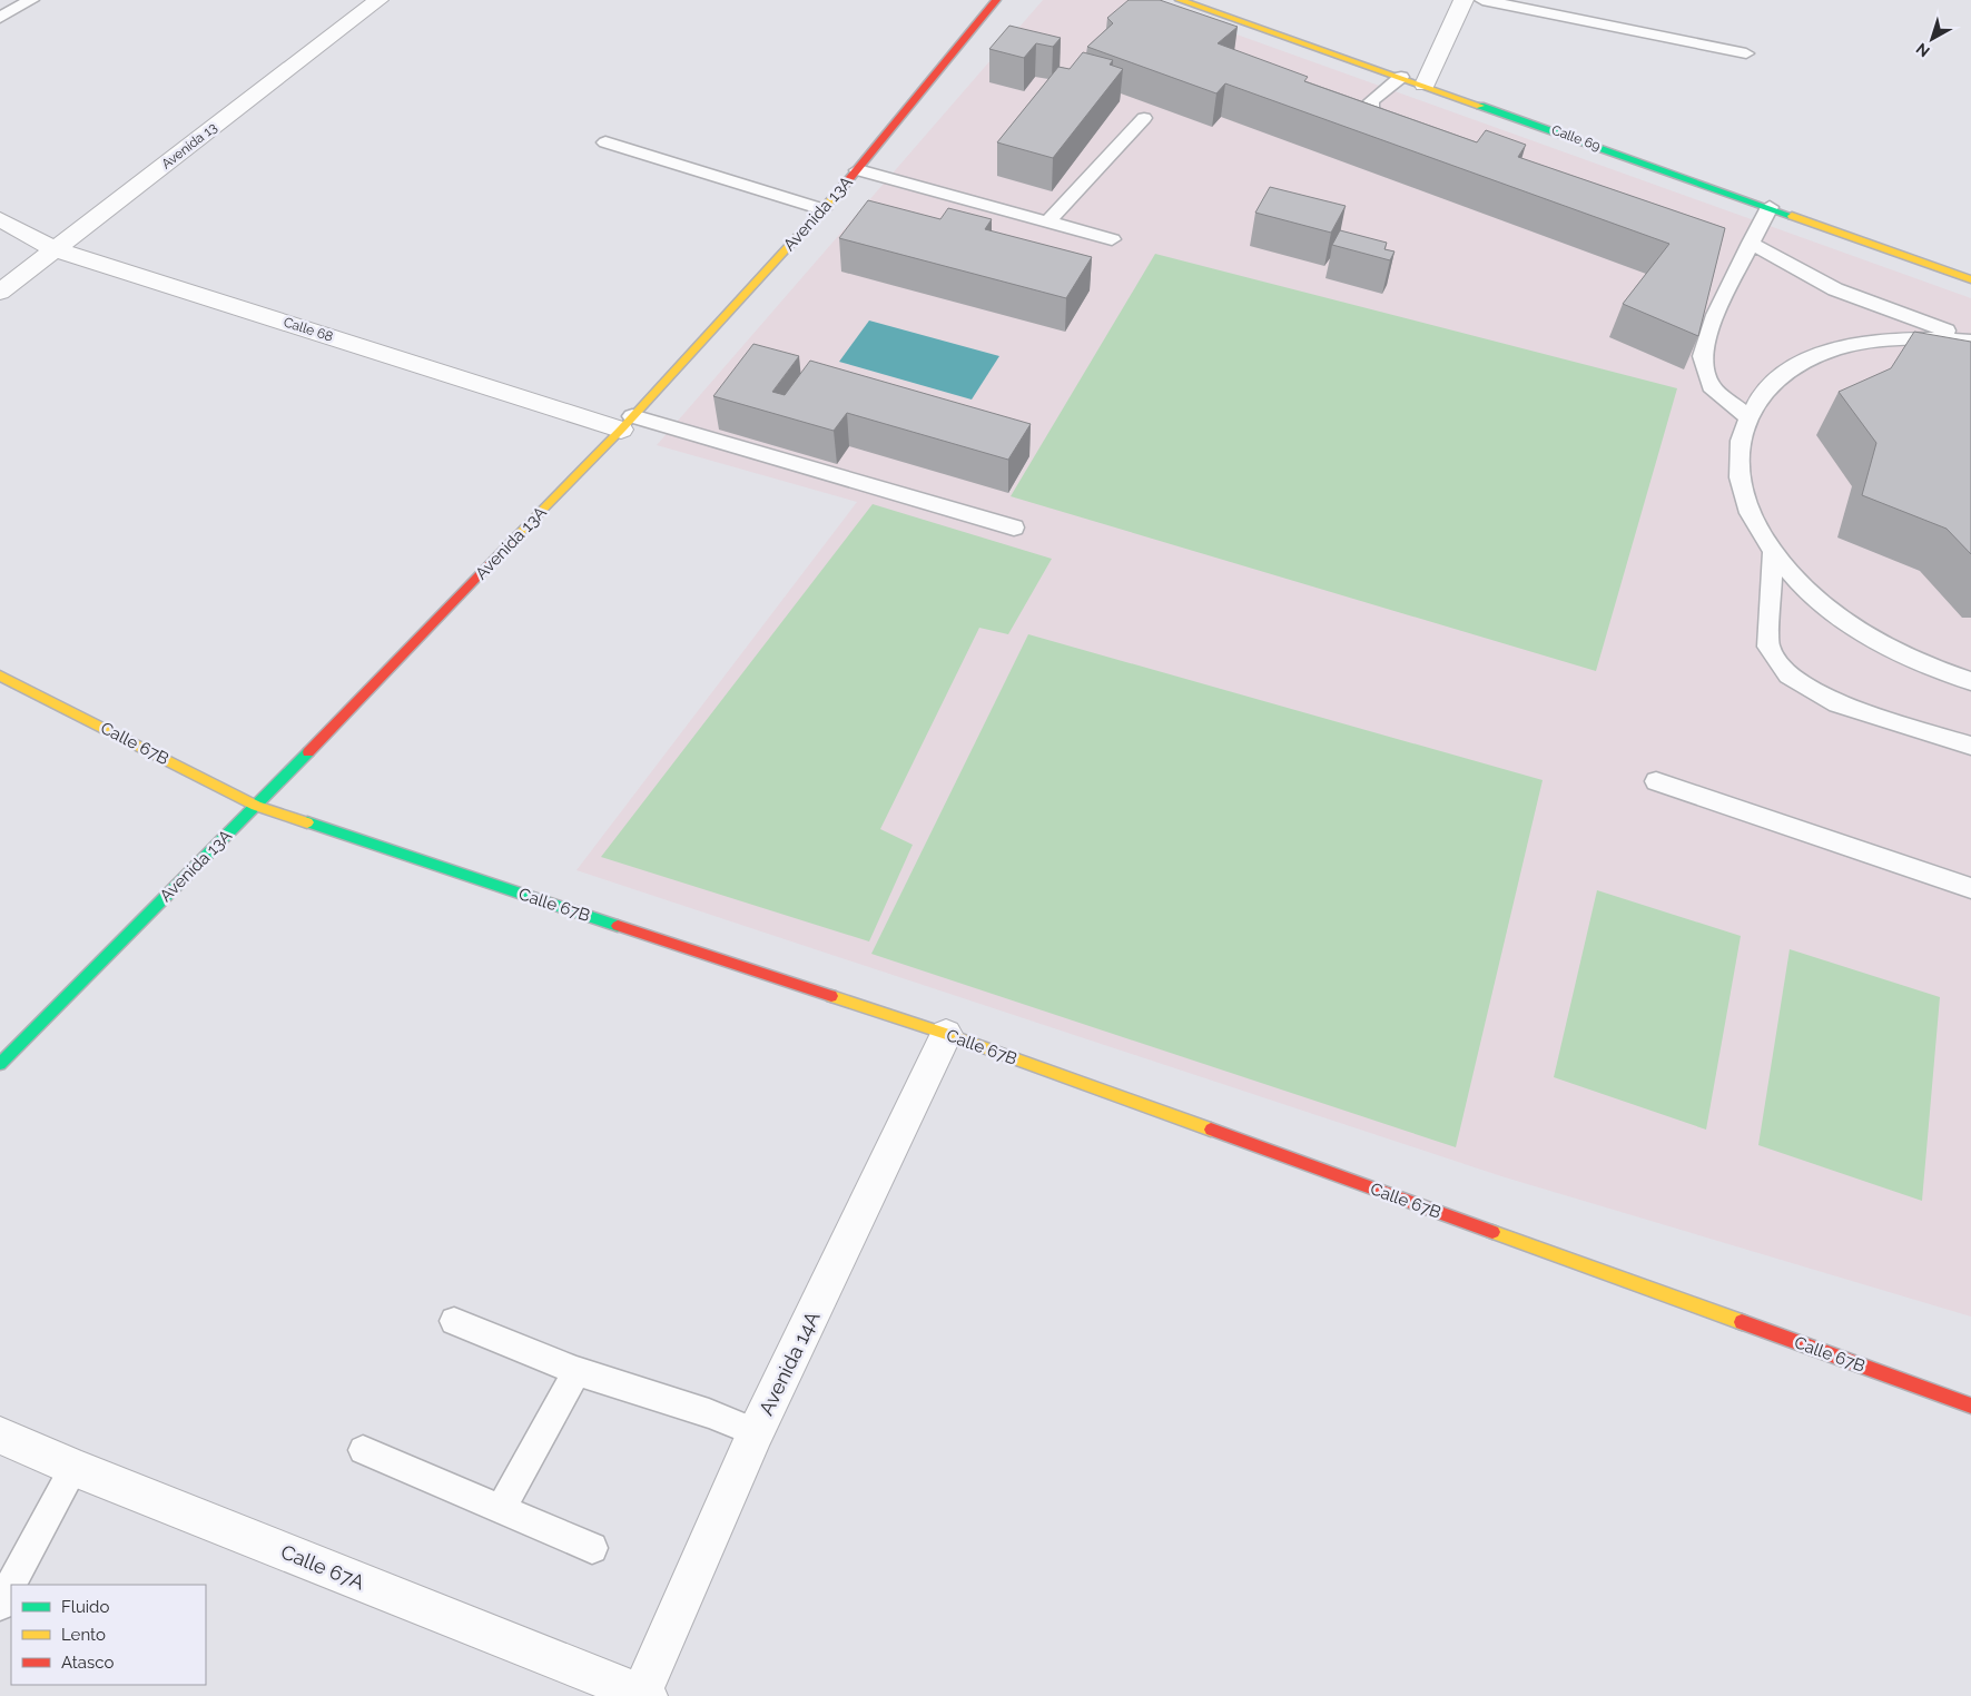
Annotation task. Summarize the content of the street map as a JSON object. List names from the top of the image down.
{
  "streets": {
    "street": [
      "Calle 69",
      "Avenida 13",
      "Avenida 13A",
      "Calle 68",
      "Calle 67B",
      "Avenida 14A",
      "Calle 67A"
    ]
  },
  "crossings": [
    ["Avenida 13", "Calle 68"],
    ["Avenida 13A", "Calle 68"],
    ["Avenida 13A", "Calle 67B"],
    ["Calle 67B", "Avenida 14A"],
    ["Avenida 14A", "Calle 67A"]
  ],
  "legend": ["Fluido", "Lento", "Atasco"],
  "north": "bottom left"
}
